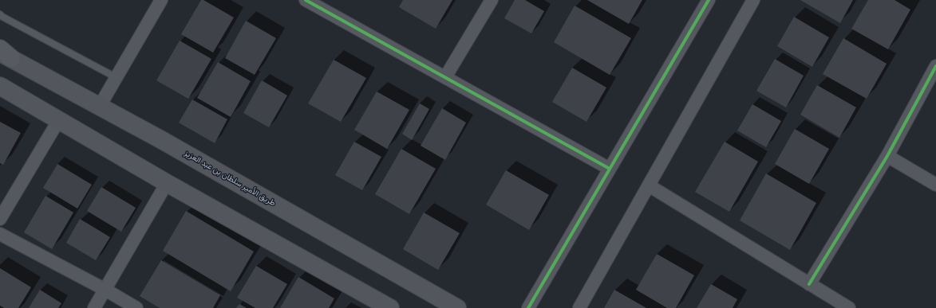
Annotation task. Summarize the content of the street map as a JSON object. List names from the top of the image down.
{
  "streets": {
    "main road": ["طريق الأمير سلطان بن عبد العزيز"]
  }
}
